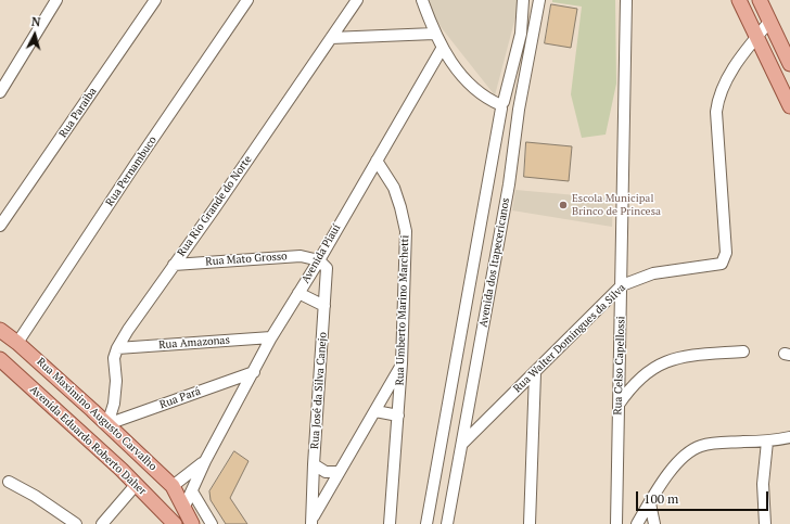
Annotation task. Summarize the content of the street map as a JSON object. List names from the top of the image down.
{
  "streets": {
    "main road": ["Rua Maximino Augusto Carvalho", "Avenida Eduardo Roberto Daher"],
    "street": [
      "Rua Paraiba",
      "Rua Pernambuco",
      "Rua Rio Grande do Norte",
      "Avenida Piauí",
      "Rua Mato Grosso",
      "Avenida dos Itapecericanos",
      "Rua Umberto Marino Marchetti",
      "Rua Walter Domingues da Silva",
      "Rua Amazonas",
      "Rua Celso Capellossi",
      "Rua José da Silva Canejo",
      "Rua Pará"
    ]
  },
  "crossings": [
    ["Rua Pernambuco", "Rua Maximino Augusto Carvalho"],
    ["Rua Rio Grande do Norte", "Rua Mato Grosso"],
    ["Rua Rio Grande do Norte", "Rua Amazonas"],
    ["Rua Rio Grande do Norte", "Rua Pará"],
    ["Rua Rio Grande do Norte", "Rua Maximino Augusto Carvalho"],
    ["Avenida Piauí", "Rua Mato Grosso"],
    ["Avenida Piauí", "Rua Umberto Marino Marchetti"],
    ["Avenida Piauí", "Rua Amazonas"],
    ["Avenida Piauí", "Rua José da Silva Canejo"],
    ["Avenida Piauí", "Rua Pará"],
    ["Avenida Piauí", "Rua Maximino Augusto Carvalho"],
    ["Rua Mato Grosso", "Rua José da Silva Canejo"],
    ["Avenida dos Itapecericanos", "Rua Walter Domingues da Silva"],
    ["Rua Walter Domingues da Silva", "Rua Celso Capellossi"],
    ["Rua Pará", "Rua Maximino Augusto Carvalho"]
  ],
  "places": ["Escola Municipal Brinco de Princesa"],
  "scale_bar": "100 m",
  "north": "top"
}
